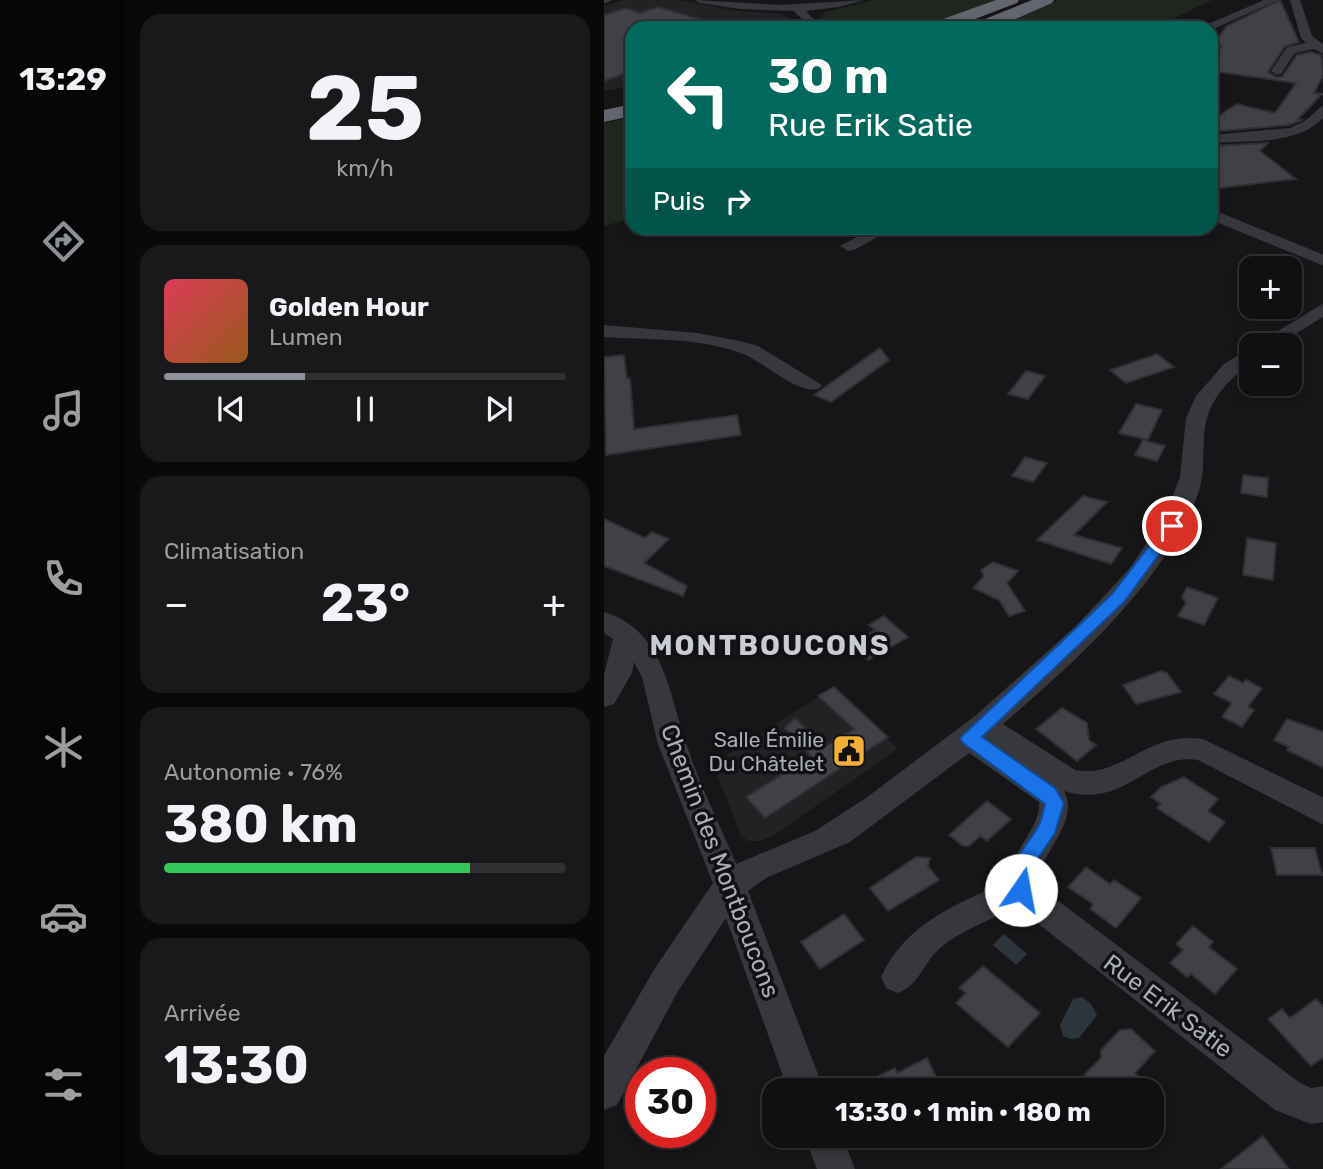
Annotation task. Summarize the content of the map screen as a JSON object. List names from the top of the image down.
{
  "streets": {
    "street": ["Chemin des Montboucons", "Rue Erik Satie"]
  },
  "districts": ["MONTBOUCONS"],
  "places": {
    "public building": ["Salle Émilie Du Châtelet"]
  },
  "page": {
    "tabs": "13:29",
    "tile": [
      ["25", "km/h"],
      "Climatisation",
      ["Autonomie · 76%", "380 km"],
      ["Arrivée", "13:30"]
    ],
    "turn": ["30 m", "Rue Erik Satie"],
    "then": "Puis",
    "map_buttons": ["+", "−"],
    "song": ["Golden Hour", "Lumen"],
    "heat": ["−", "23°", "+"],
    "limit": "30",
    "trip": "13:30 · 1 min · 180 m"
  }
}
